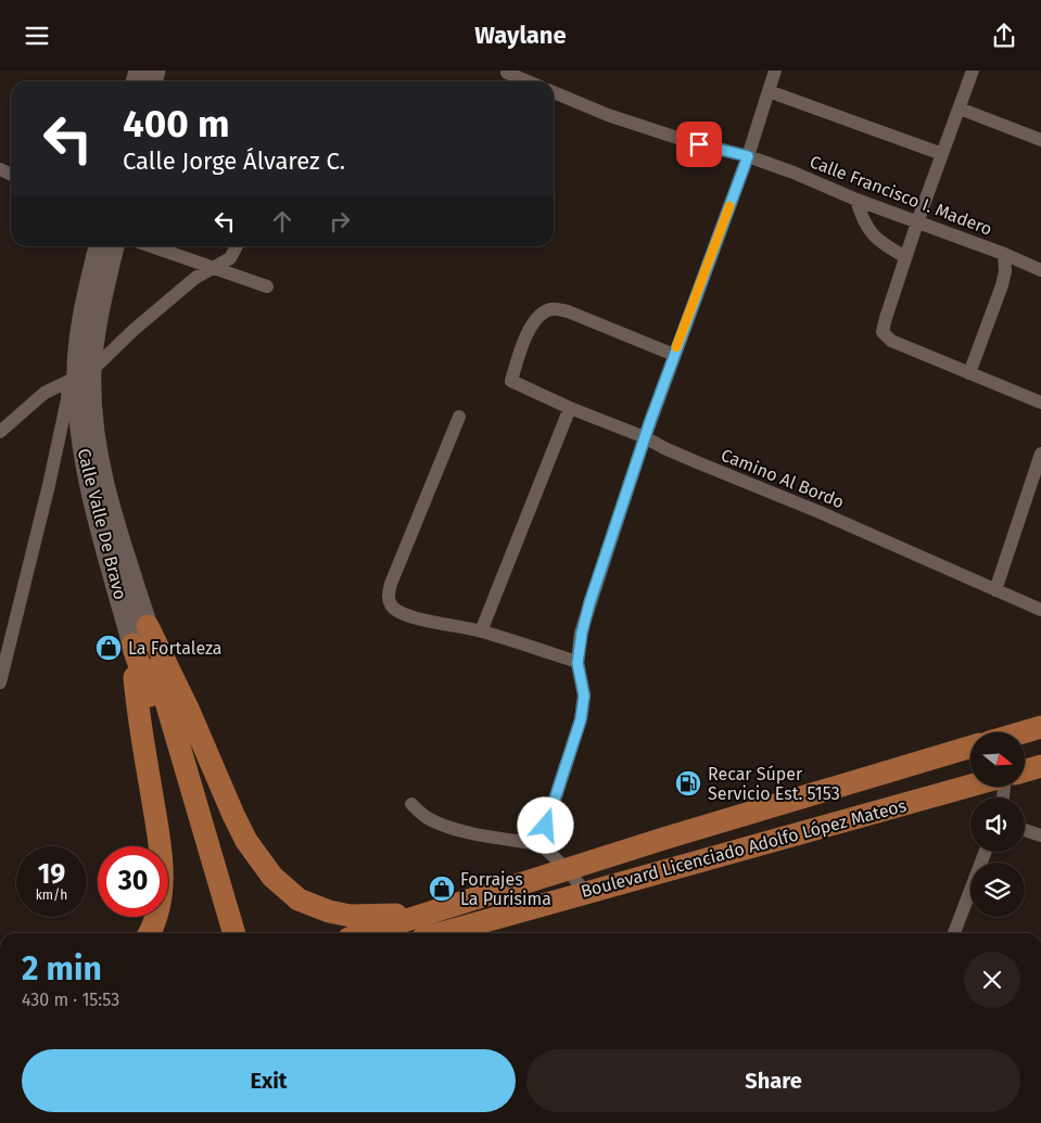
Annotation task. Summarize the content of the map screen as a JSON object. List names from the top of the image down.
{
  "streets": {
    "main road": ["Calle Valle De Bravo", "Boulevard Licenciado Adolfo López Mateos"],
    "street": ["Calle Francisco I. Madero", "Camino Al Bordo"]
  },
  "places": {
    "shop": ["La Fortaleza", "Forrajes La Purisima"],
    "fuel station": ["Recar Súper Servicio Est. 5153"]
  },
  "north": "right",
  "page": {
    "header": "Waylane",
    "turn": ["400 m", "Calle Jorge Álvarez C."],
    "speed": "19 km/h",
    "limit": "30",
    "heading": ["2 min", "430 m · 15:53"],
    "buttons": ["Exit", "Share"]
  }
}
